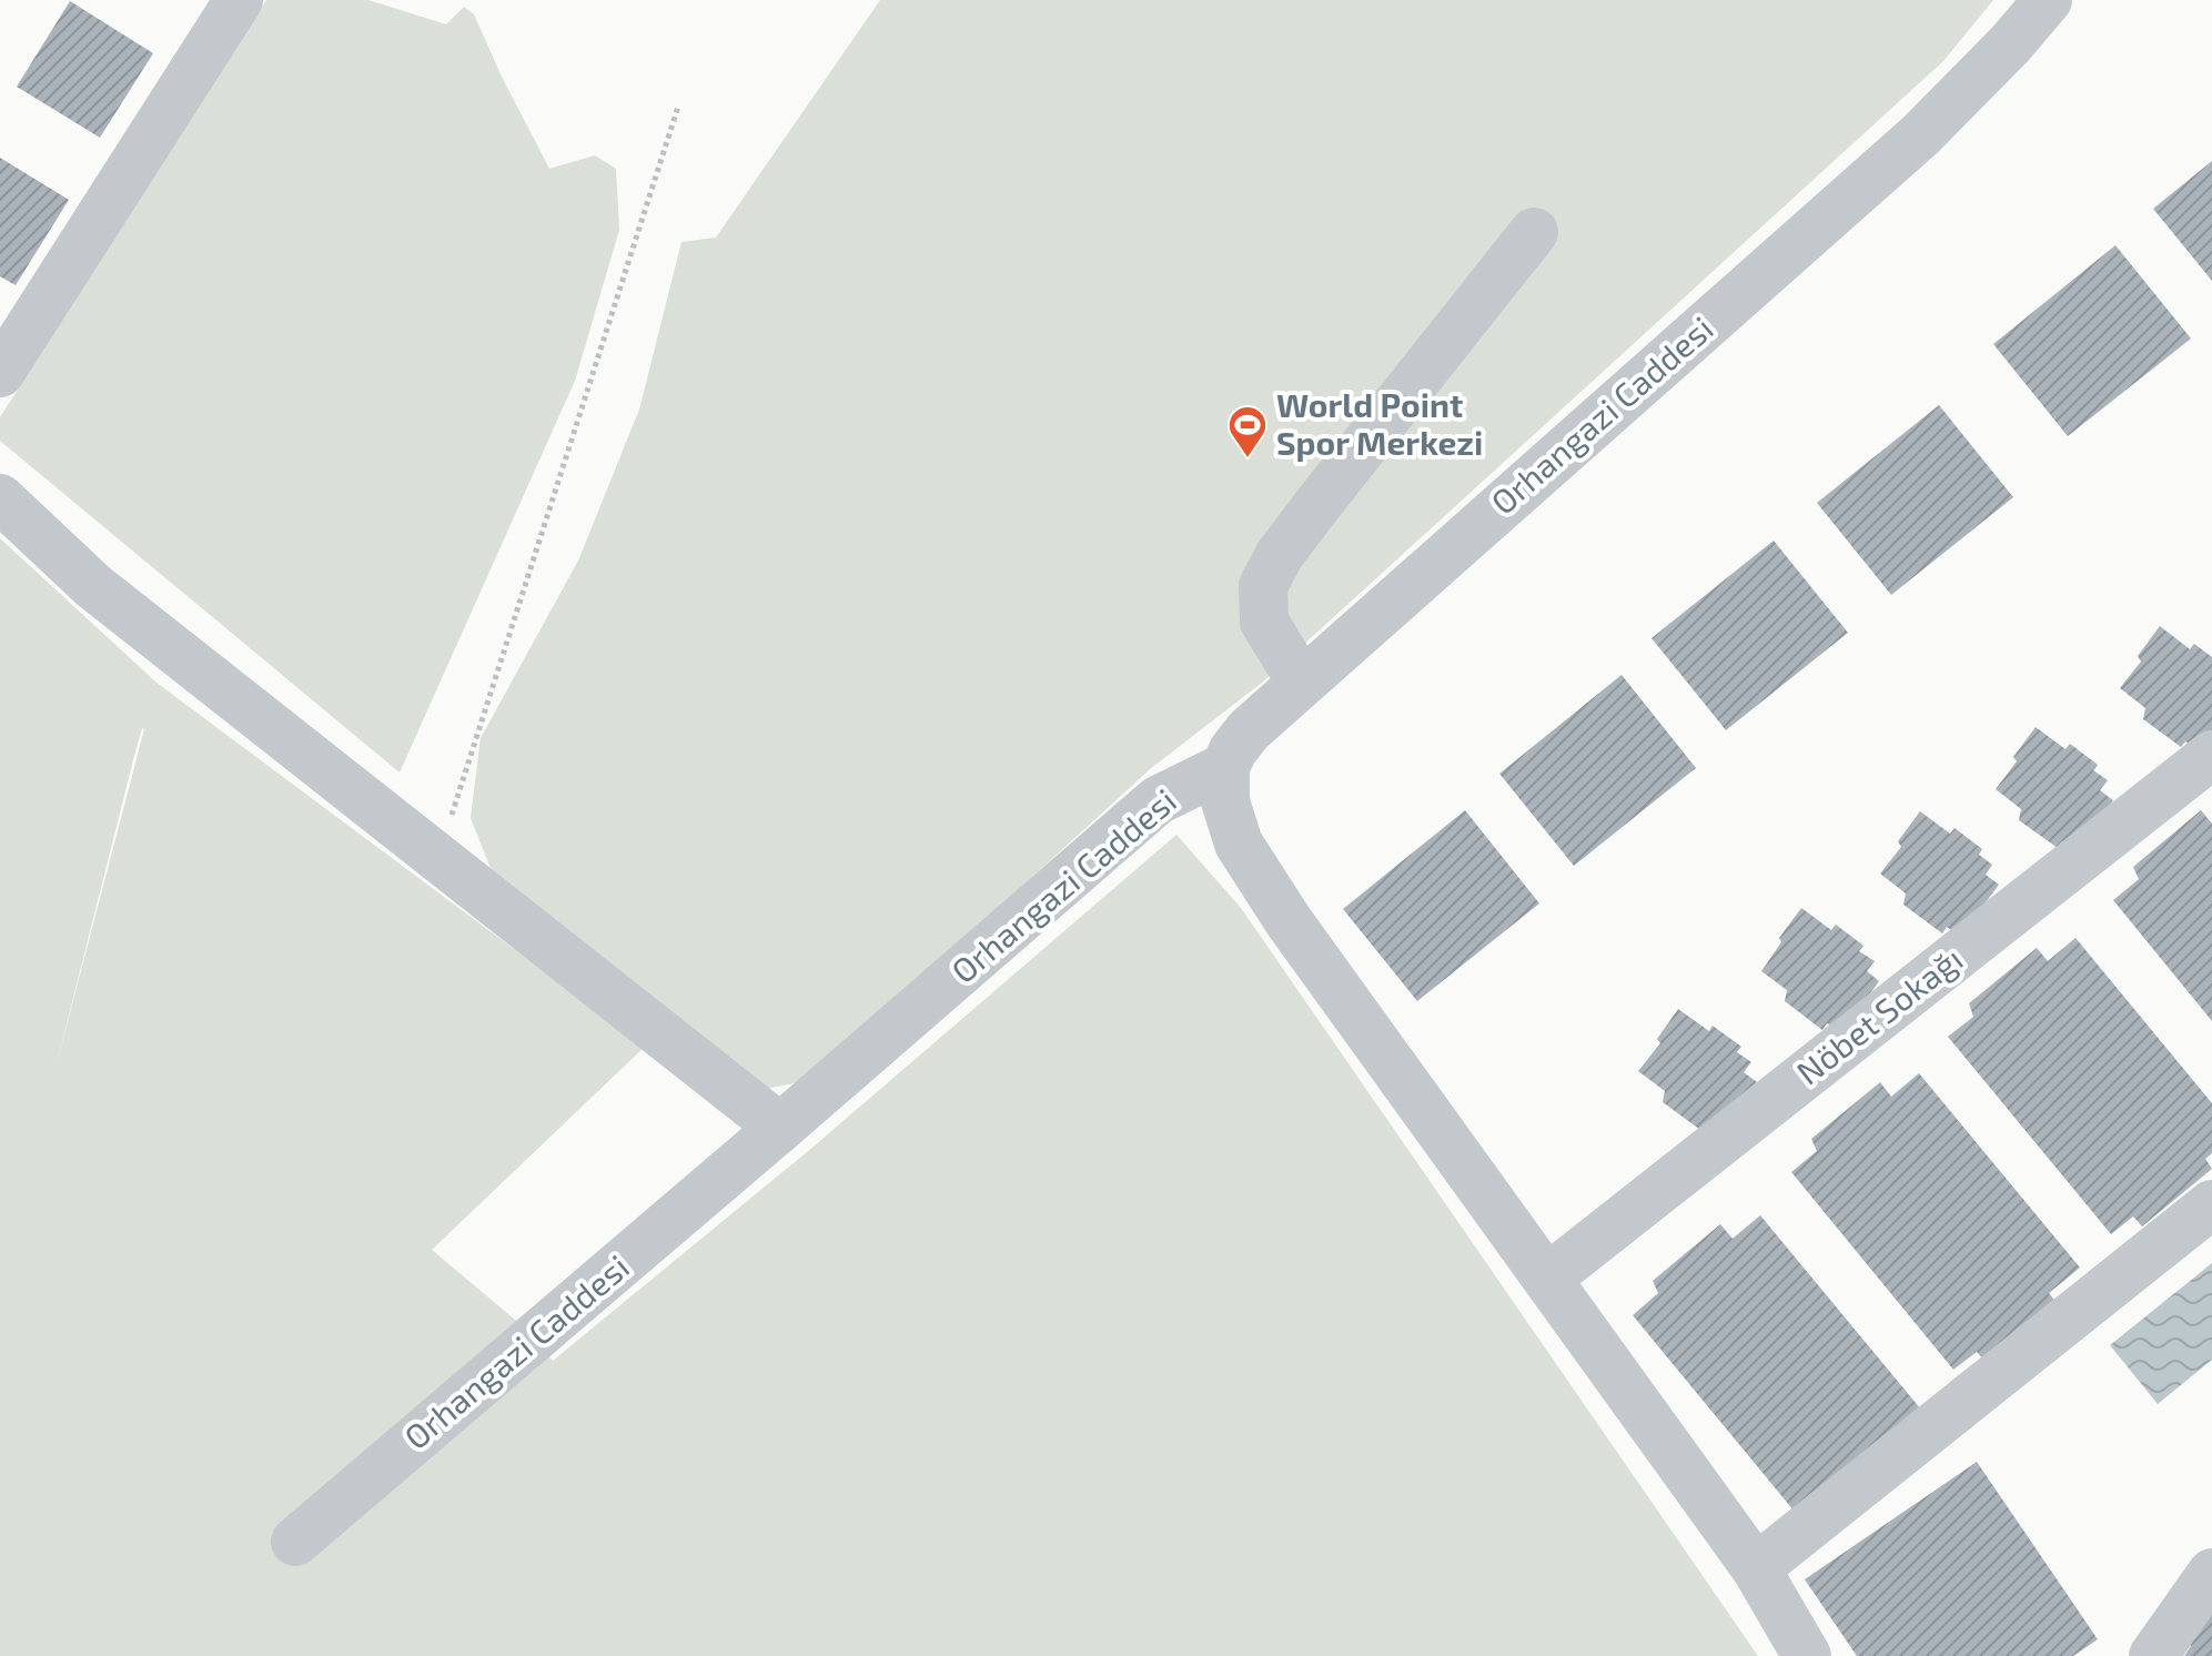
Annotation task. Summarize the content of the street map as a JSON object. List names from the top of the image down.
{
  "streets": {
    "street": ["Orhangazi Caddesi", "Nöbet Sokağı"]
  },
  "places": {
    "sports": ["World Point Spor Merkezi"]
  }
}
